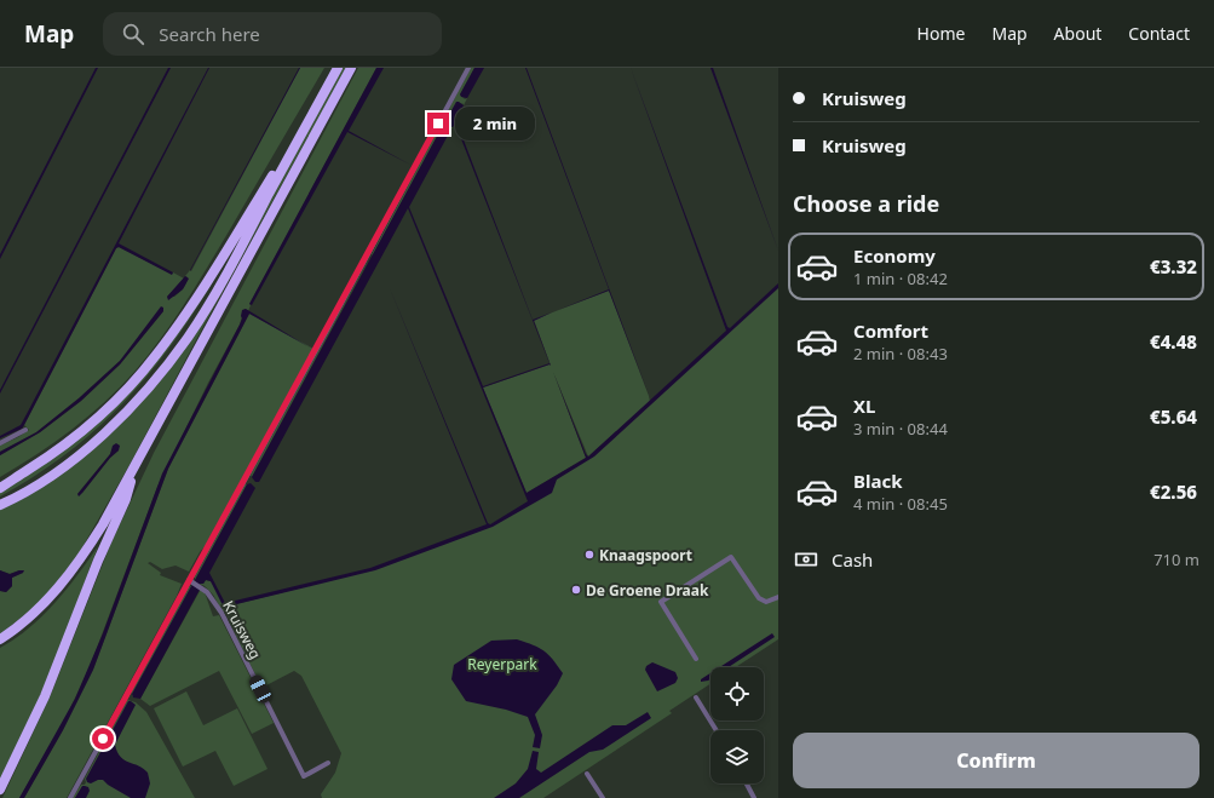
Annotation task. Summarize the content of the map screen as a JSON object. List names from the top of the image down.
{
  "streets": {
    "street": ["Kruisweg"]
  },
  "parks": ["Reyerpark"],
  "places": ["Knaagspoort", "De Groene Draak"],
  "page": {
    "header": "Map",
    "search": "Search here",
    "nav": [
      "Home",
      "Map",
      "About",
      "Contact"
    ],
    "banner": ["Kruisweg", "Kruisweg"],
    "bubble": "2 min",
    "heading": "Choose a ride",
    "list": [
      {
        "name": "Economy",
        "note": "1 min · 08:42",
        "value": "€3.32"
      },
      {
        "name": "Comfort",
        "note": "2 min · 08:43",
        "value": "€4.48"
      },
      {
        "name": "XL",
        "note": "3 min · 08:44",
        "value": "€5.64"
      },
      {
        "name": "Black",
        "note": "4 min · 08:45",
        "value": "€2.56"
      }
    ],
    "pay": ["Cash", "710 m"],
    "buttons": "Confirm"
  }
}
